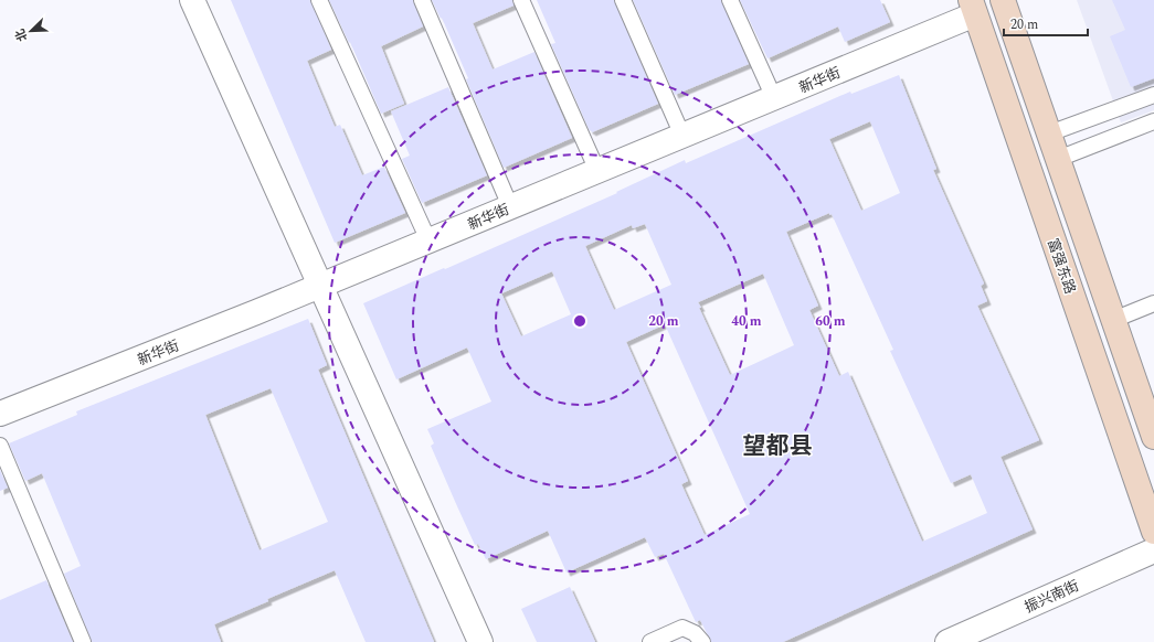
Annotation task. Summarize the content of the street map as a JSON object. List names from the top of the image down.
{
  "streets": {
    "main road": ["富强东路"],
    "street": ["新华街", "振兴南街"]
  },
  "crossings": [
    ["新华街", "富强东路"]
  ],
  "districts": ["望都县"],
  "scale_bar": "20 m",
  "north": "bottom left",
  "rings": ["20 m", "40 m", "60 m"]
}
